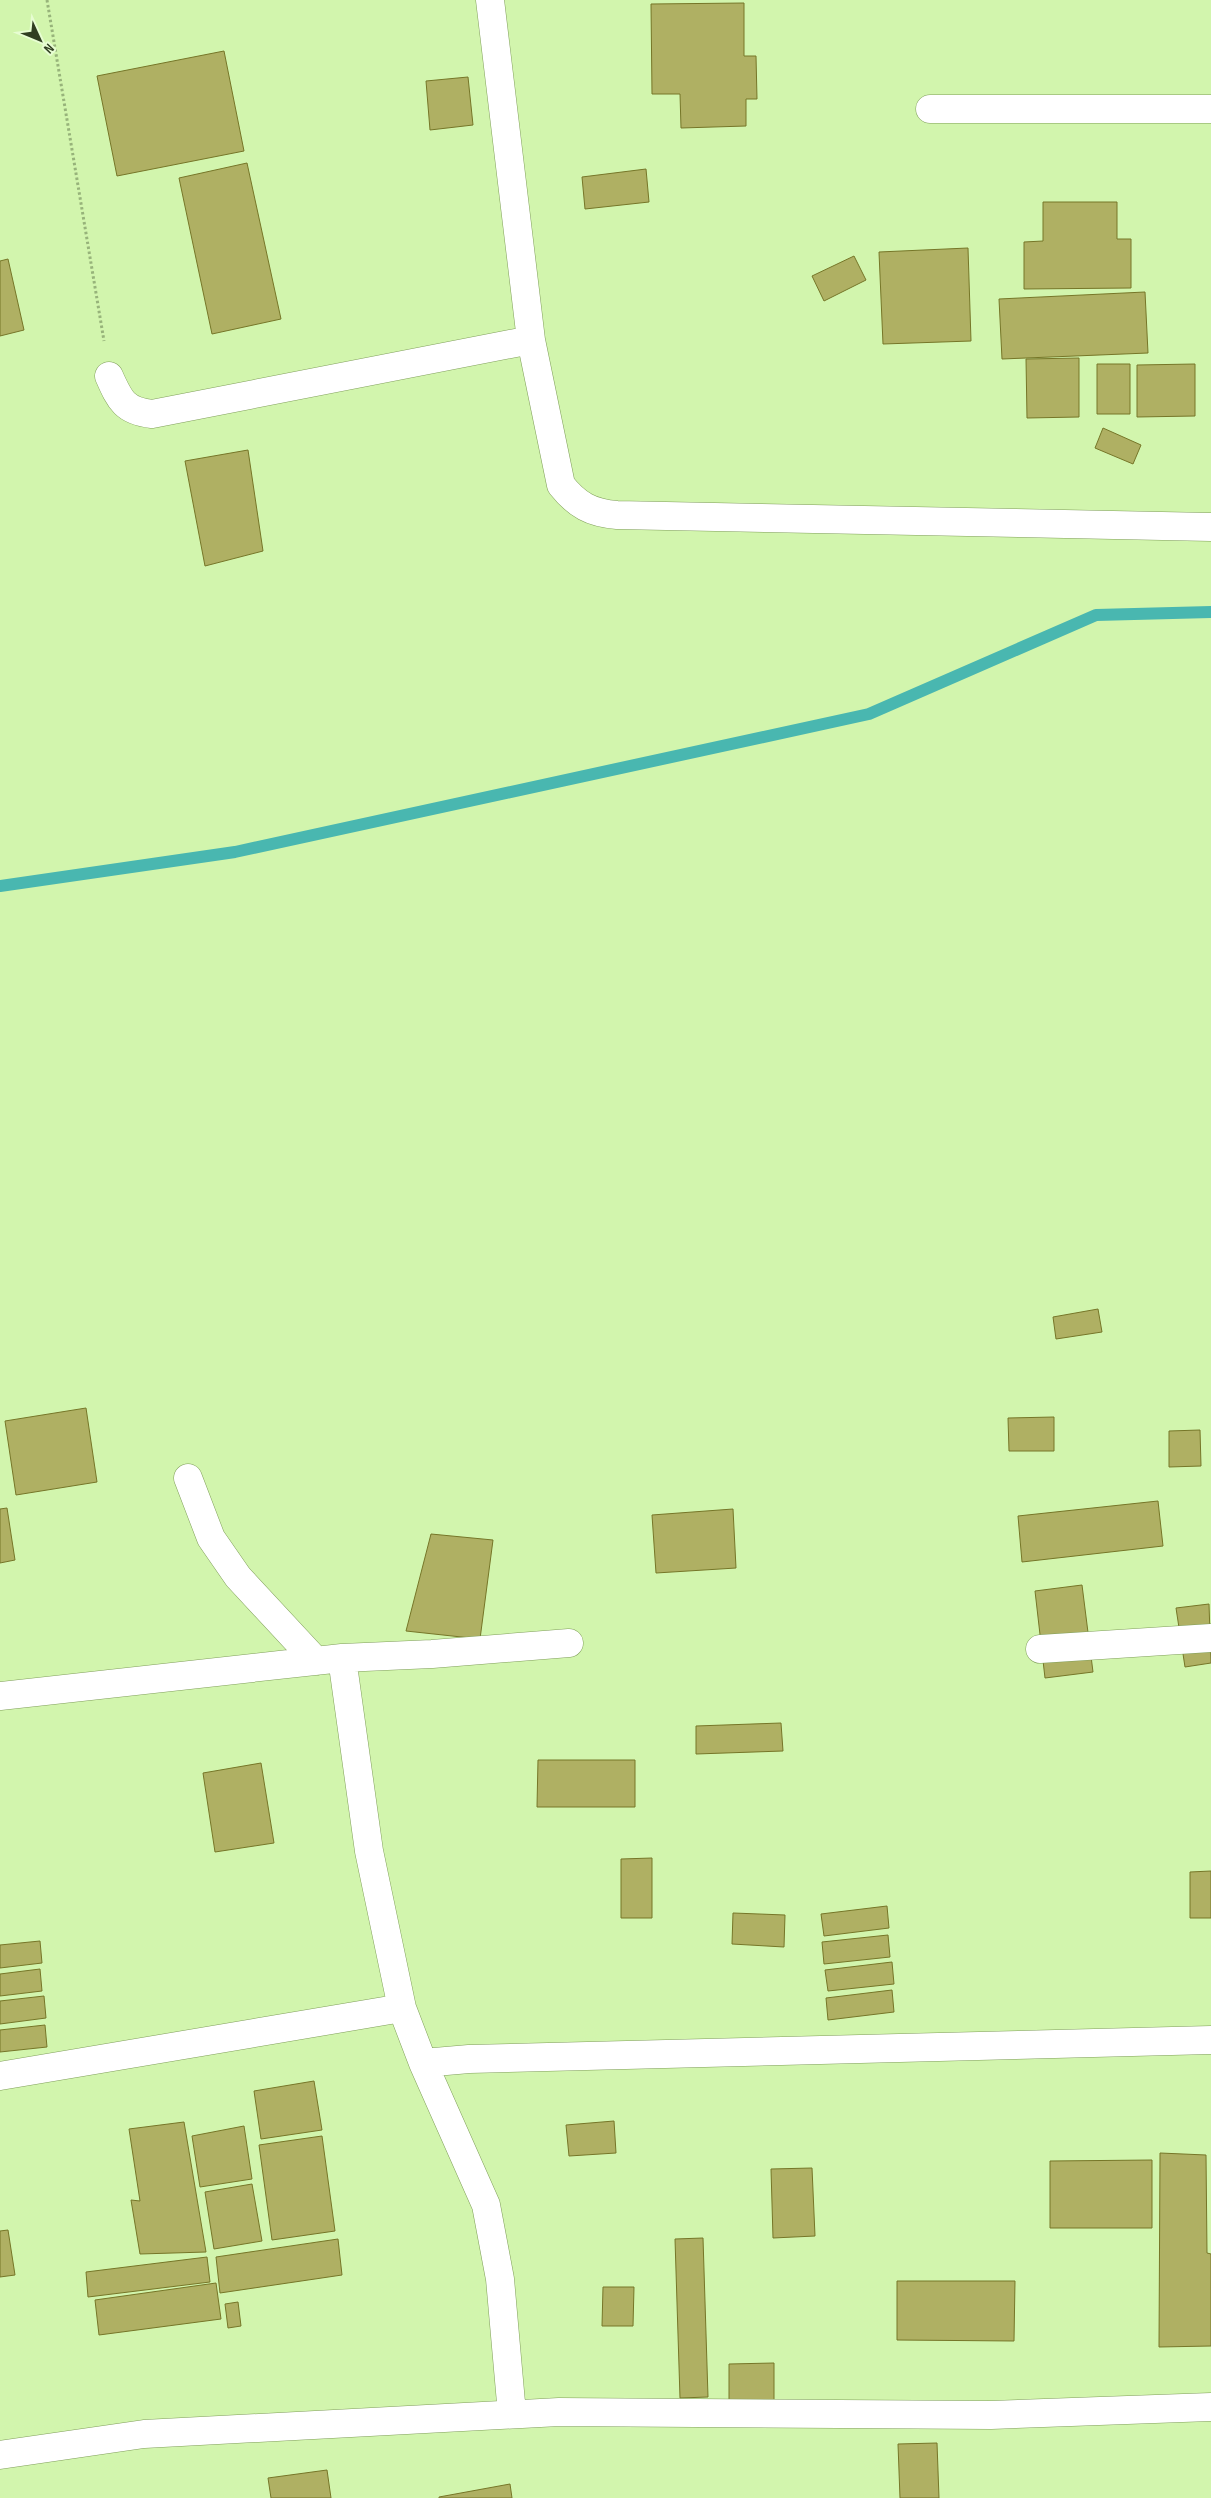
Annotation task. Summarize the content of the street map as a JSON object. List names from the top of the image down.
{
  "north": "bottom right"
}
